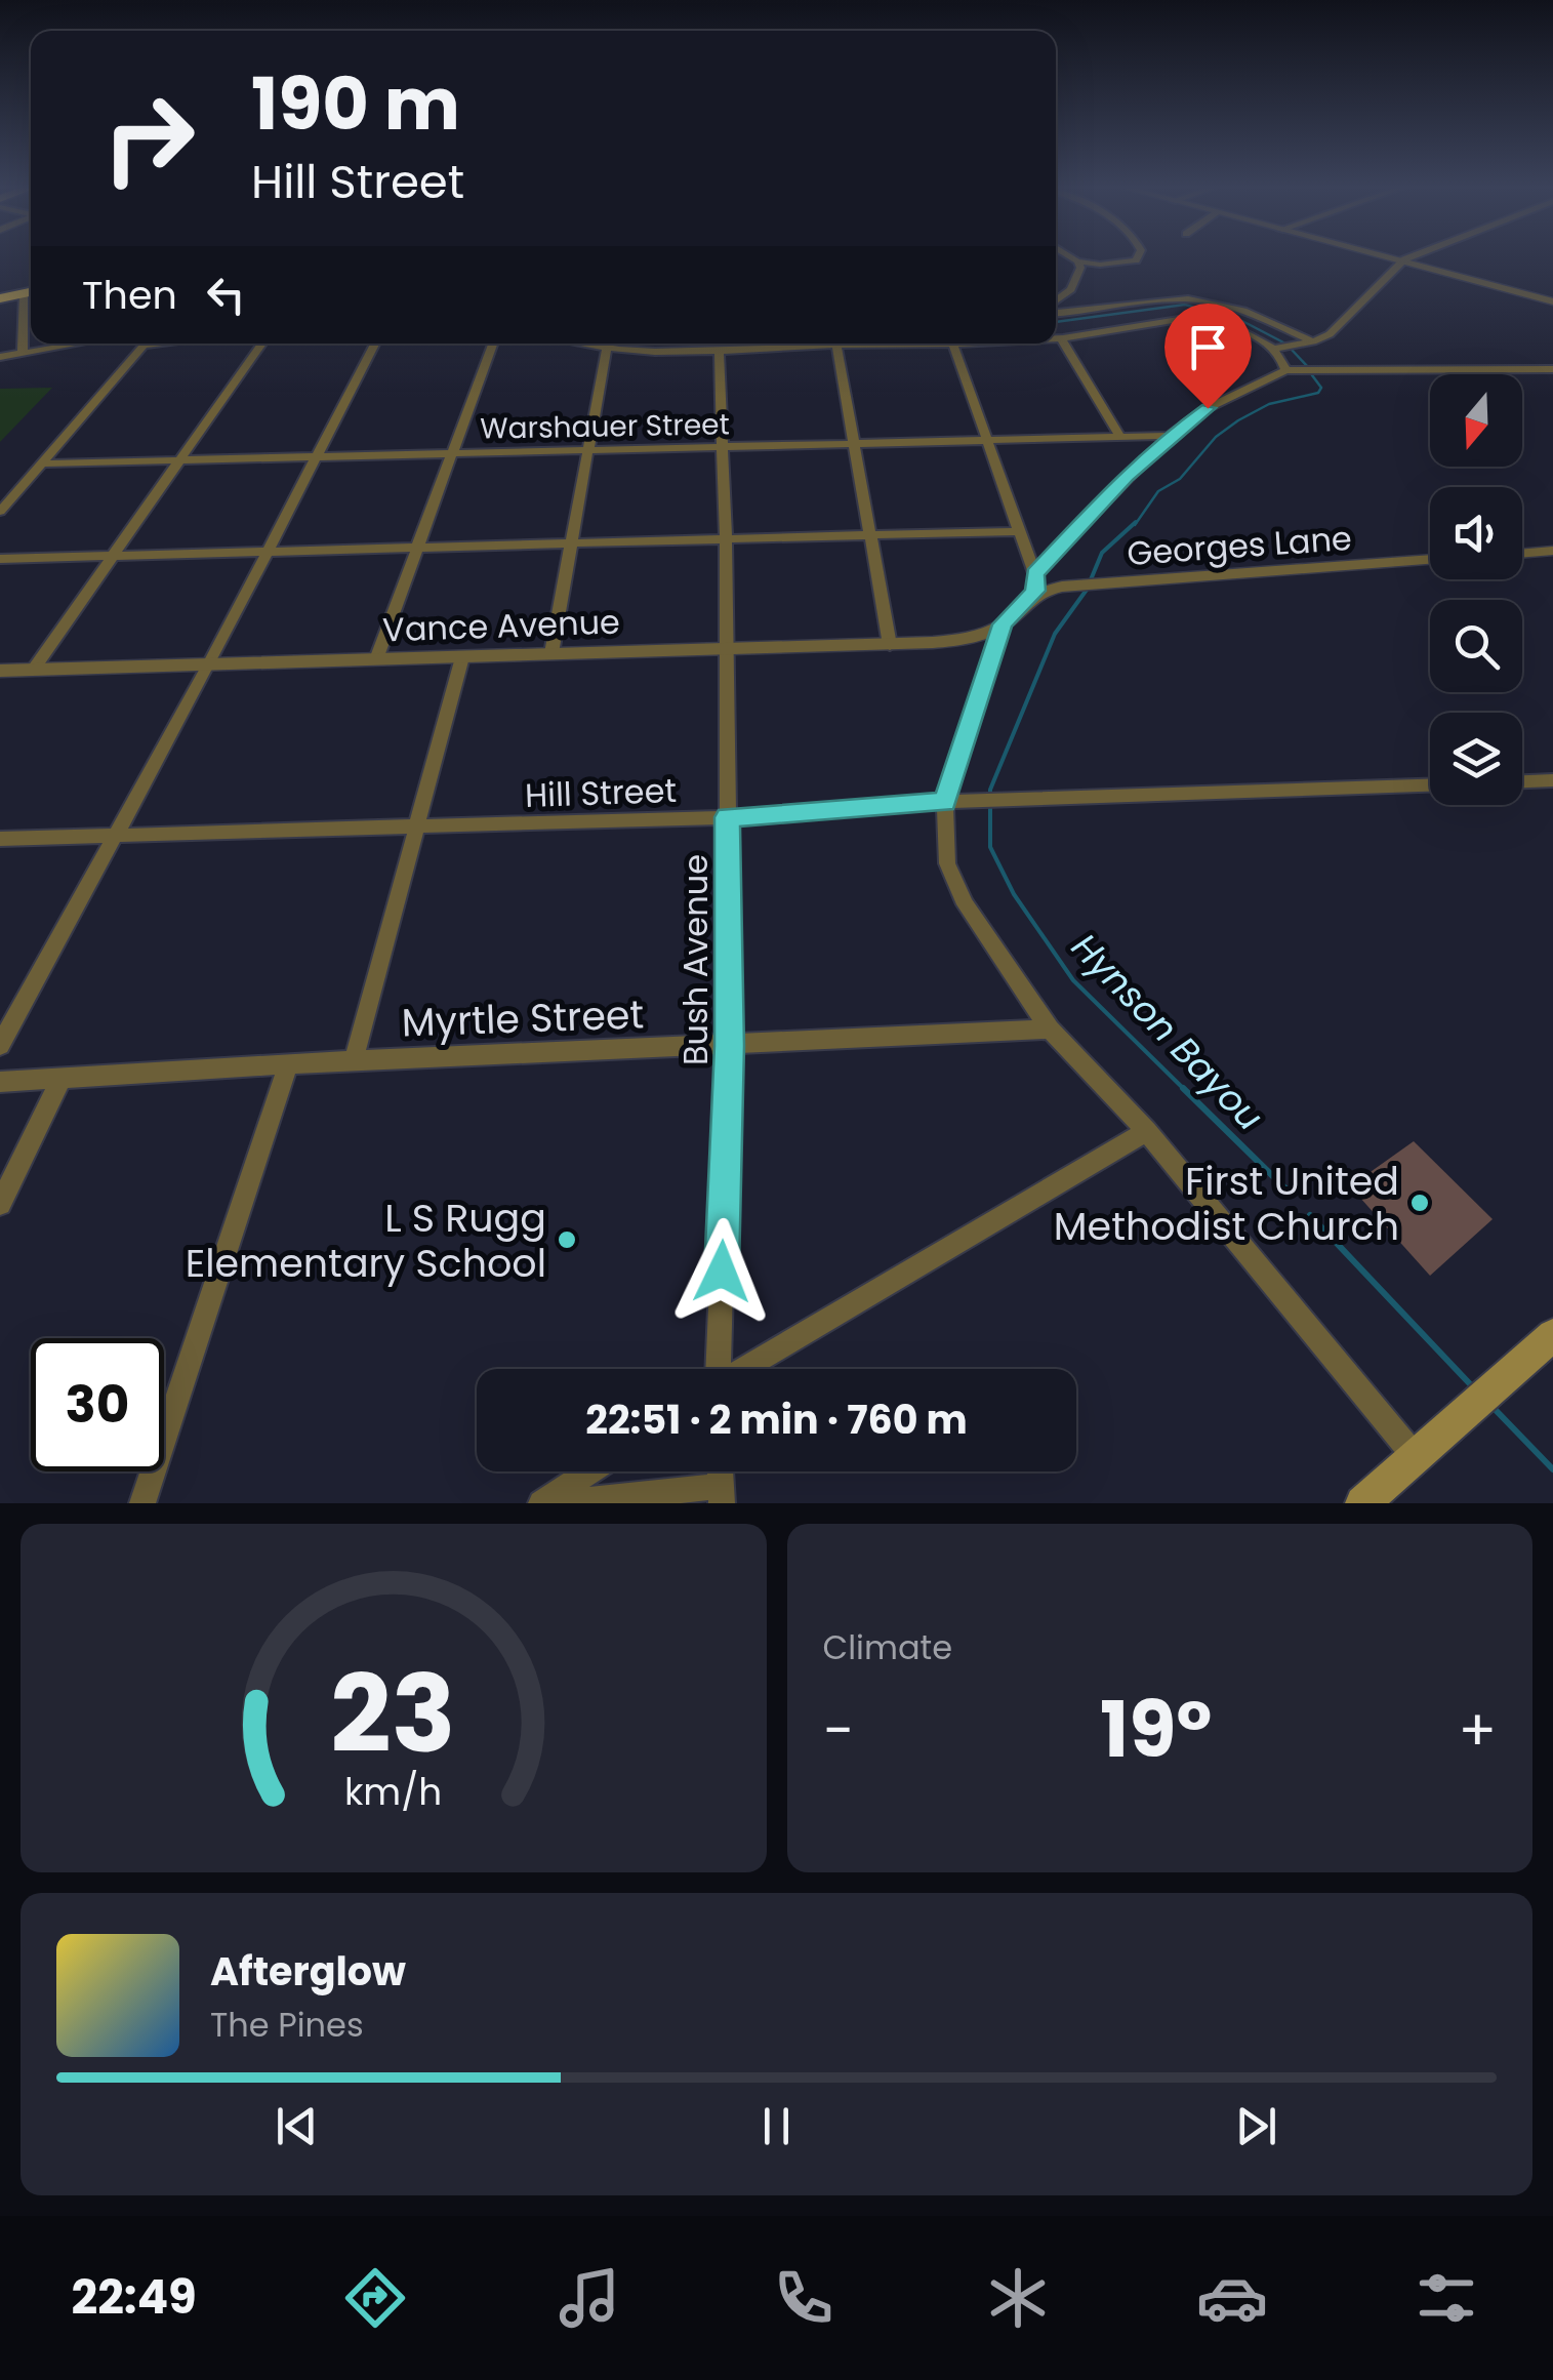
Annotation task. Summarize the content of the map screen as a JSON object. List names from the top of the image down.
{
  "streets": {
    "street": [
      "Warshauer Street",
      "Georges Lane",
      "Vance Avenue",
      "Hill Street",
      "Bush Avenue",
      "Myrtle Street"
    ]
  },
  "crossings": [
    ["Warshauer Street", "Bush Avenue"],
    ["Vance Avenue", "Bush Avenue"],
    ["Hill Street", "Bush Avenue"],
    ["Bush Avenue", "Myrtle Street"]
  ],
  "water": ["Hynson Bayou"],
  "places": ["First United Methodist Church", "L S Rugg Elementary School"],
  "north": "bottom",
  "page": {
    "turn": ["190 m", "Hill Street"],
    "then": "Then",
    "limit": "30",
    "trip": "22:51 · 2 min · 760 m",
    "tile": "Climate",
    "heat": ["−", "19°", "+"],
    "song": ["Afterglow", "The Pines"],
    "tabs": "22:49",
    "gauge": ["23", "km/h"]
  }
}
